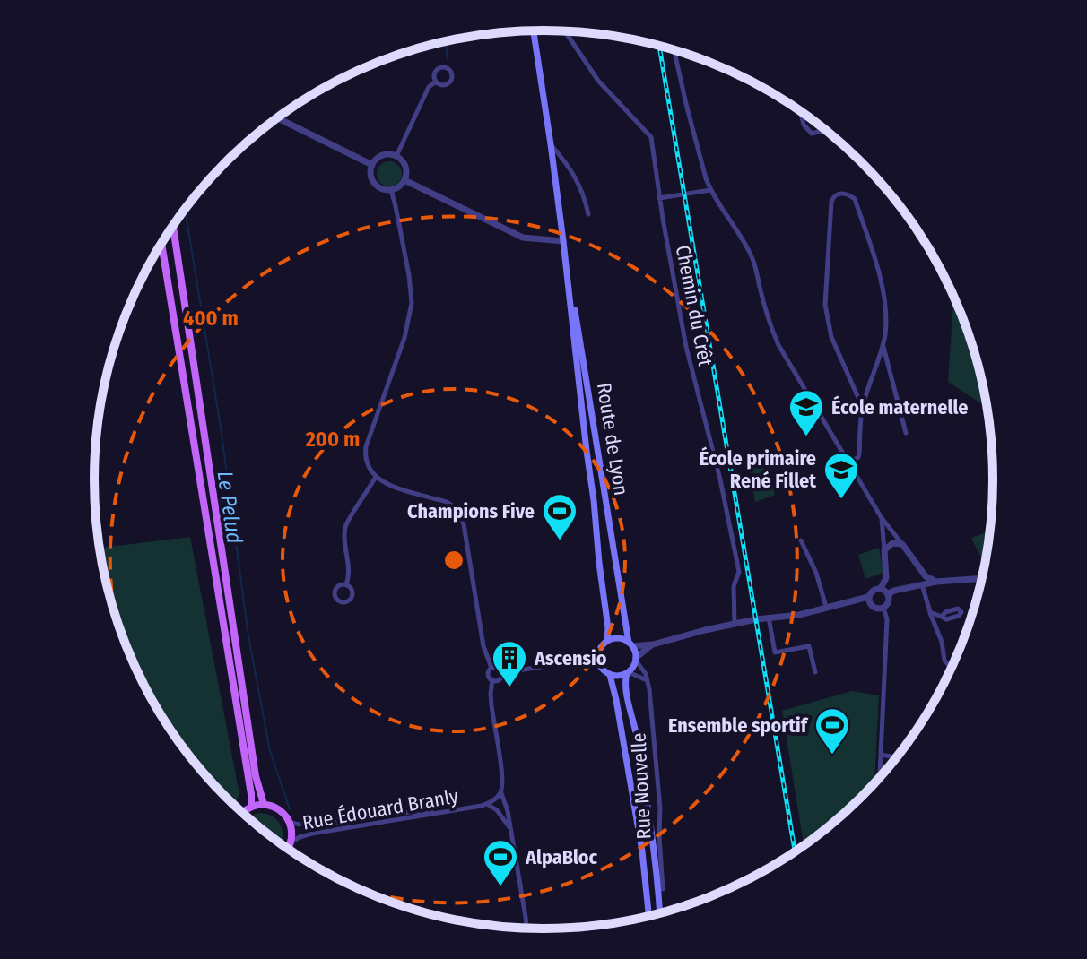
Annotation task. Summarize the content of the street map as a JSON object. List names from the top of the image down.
{
  "streets": {
    "main road": ["Route de Lyon"],
    "street": ["Chemin du Crêt", "Rue Nouvelle", "Rue Édouard Branly"]
  },
  "crossings": [
    ["Route de Lyon", "Rue Nouvelle"]
  ],
  "water": ["Le Pelud"],
  "places": {
    "school or university": ["École maternelle", "École primaire René Fillet"],
    "sports": ["Champions Five", "Ensemble sportif", "AlpaBloc"],
    "building": ["Ascensio"]
  },
  "rings": ["400 m", "200 m"]
}
